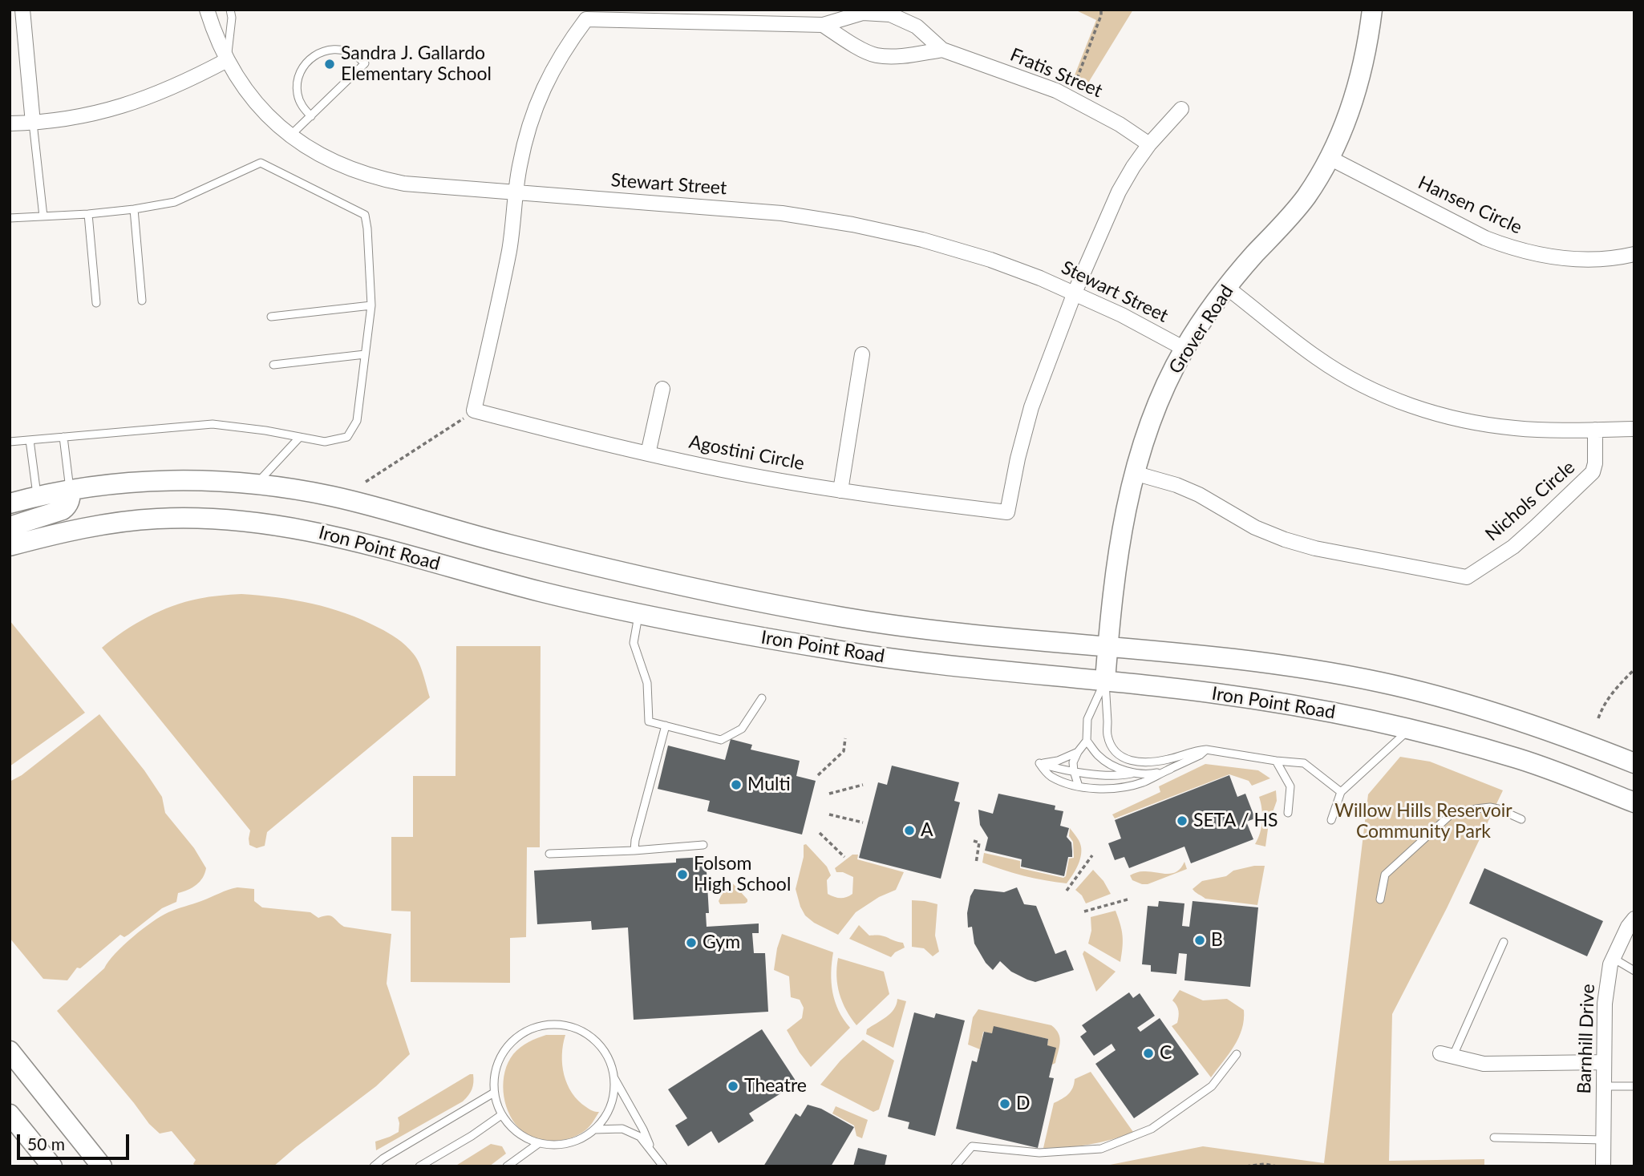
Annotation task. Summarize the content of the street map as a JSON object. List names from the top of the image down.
{
  "streets": {
    "main road": ["Grover Road", "Iron Point Road"],
    "street": [
      "Fratis Street",
      "Stewart Street",
      "Hansen Circle",
      "Agostini Circle",
      "Nichols Circle",
      "Barnhill Drive"
    ]
  },
  "crossings": [
    ["Fratis Street", "Stewart Street"],
    ["Stewart Street", "Grover Road"],
    ["Stewart Street", "Agostini Circle"],
    ["Hansen Circle", "Grover Road"],
    ["Grover Road", "Nichols Circle"],
    ["Grover Road", "Iron Point Road"]
  ],
  "parks": ["Willow Hills Reservoir Community Park"],
  "places": [
    "Sandra J. Gallardo Elementary School",
    "Multi",
    "SETA / HS",
    "A",
    "Folsom High School",
    "B",
    "Gym",
    "C",
    "Theatre",
    "D"
  ],
  "scale_bar": "50 m"
}
